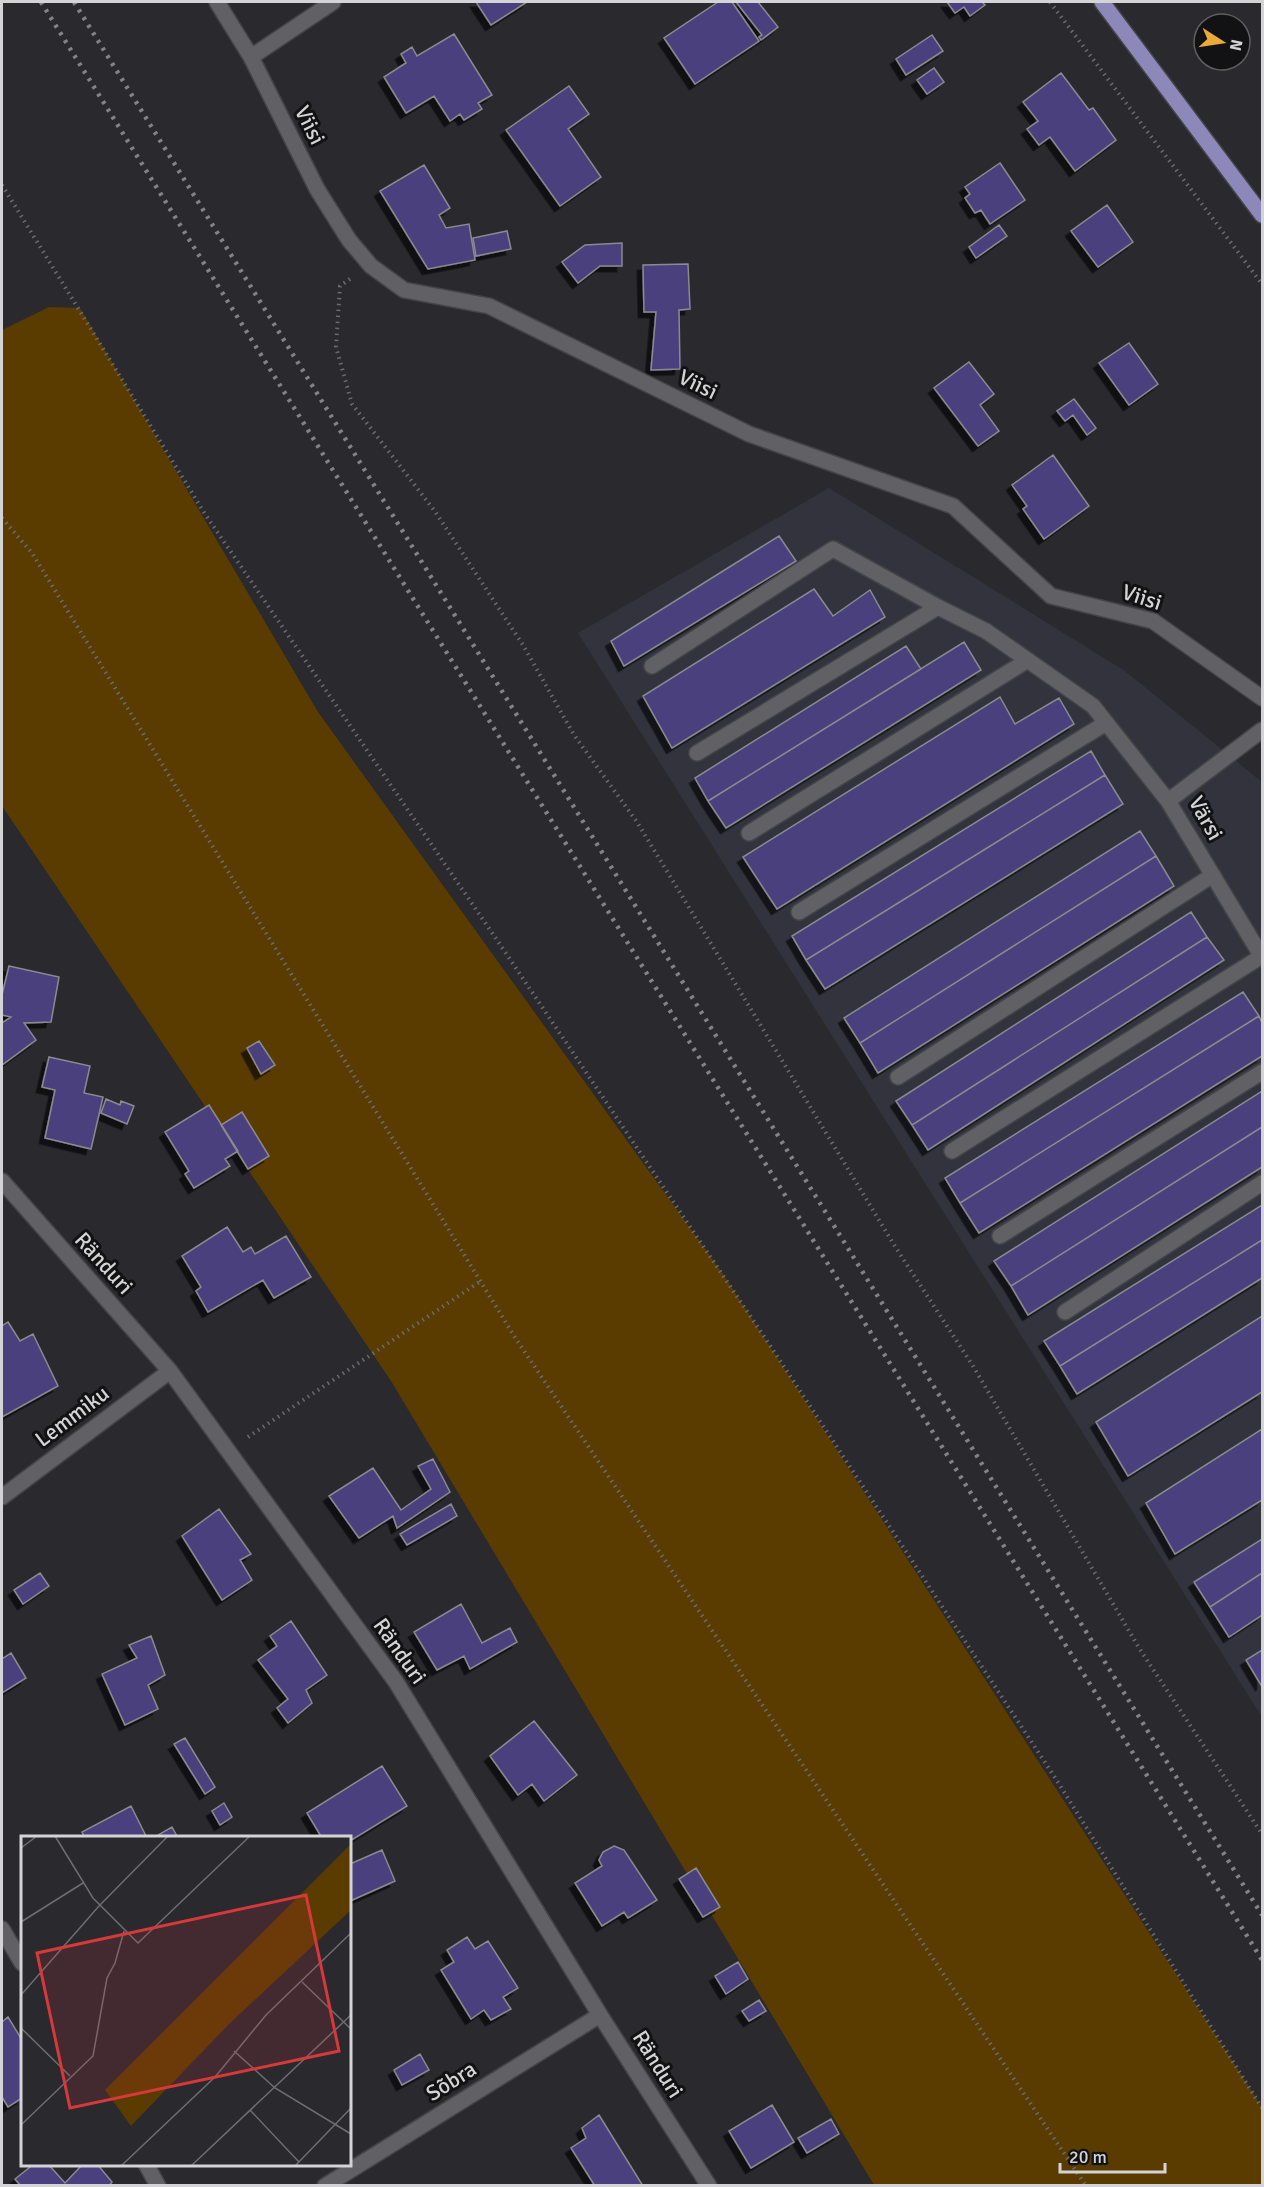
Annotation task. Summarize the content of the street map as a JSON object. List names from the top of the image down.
{
  "streets": {
    "street": [
      "Viisi",
      "Värsi",
      "Ränduri",
      "Lemmiku",
      "Sõbra"
    ]
  },
  "crossings": [
    ["Ränduri", "Lemmiku"],
    ["Ränduri", "Sõbra"]
  ],
  "scale_bar": "20 m",
  "north": "right"
}
